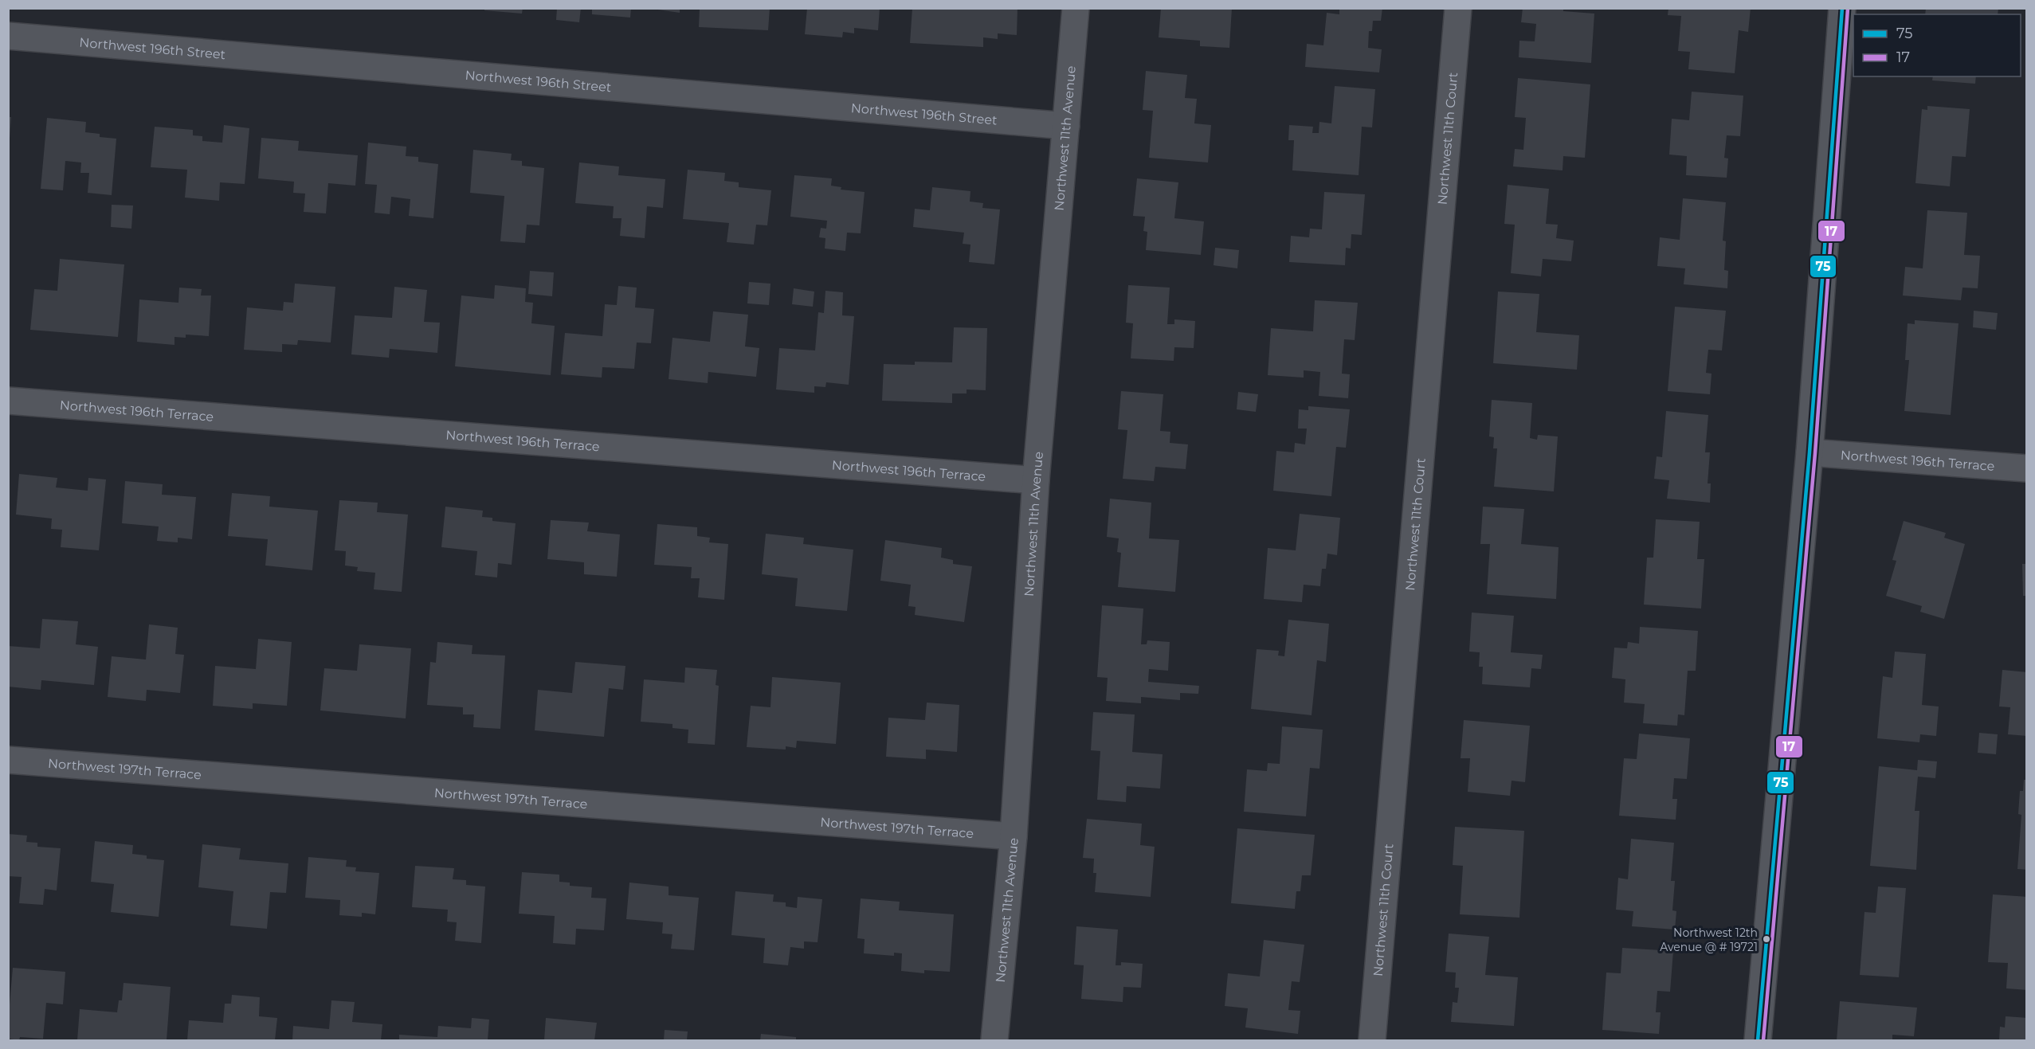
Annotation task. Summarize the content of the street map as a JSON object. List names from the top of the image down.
{
  "streets": {
    "street": [
      "Northwest 196th Street",
      "Northwest 11th Avenue",
      "Northwest 11th Court",
      "Northwest 196th Terrace",
      "Northwest 197th Terrace"
    ]
  },
  "crossings": [
    ["Northwest 196th Street", "Northwest 11th Avenue"],
    ["Northwest 11th Avenue", "Northwest 196th Terrace"],
    ["Northwest 11th Avenue", "Northwest 197th Terrace"]
  ],
  "places": ["Northwest 12th Avenue @ # 19721"],
  "lines": ["transit line 75", "transit line 17"],
  "legend": ["75", "17"]
}
